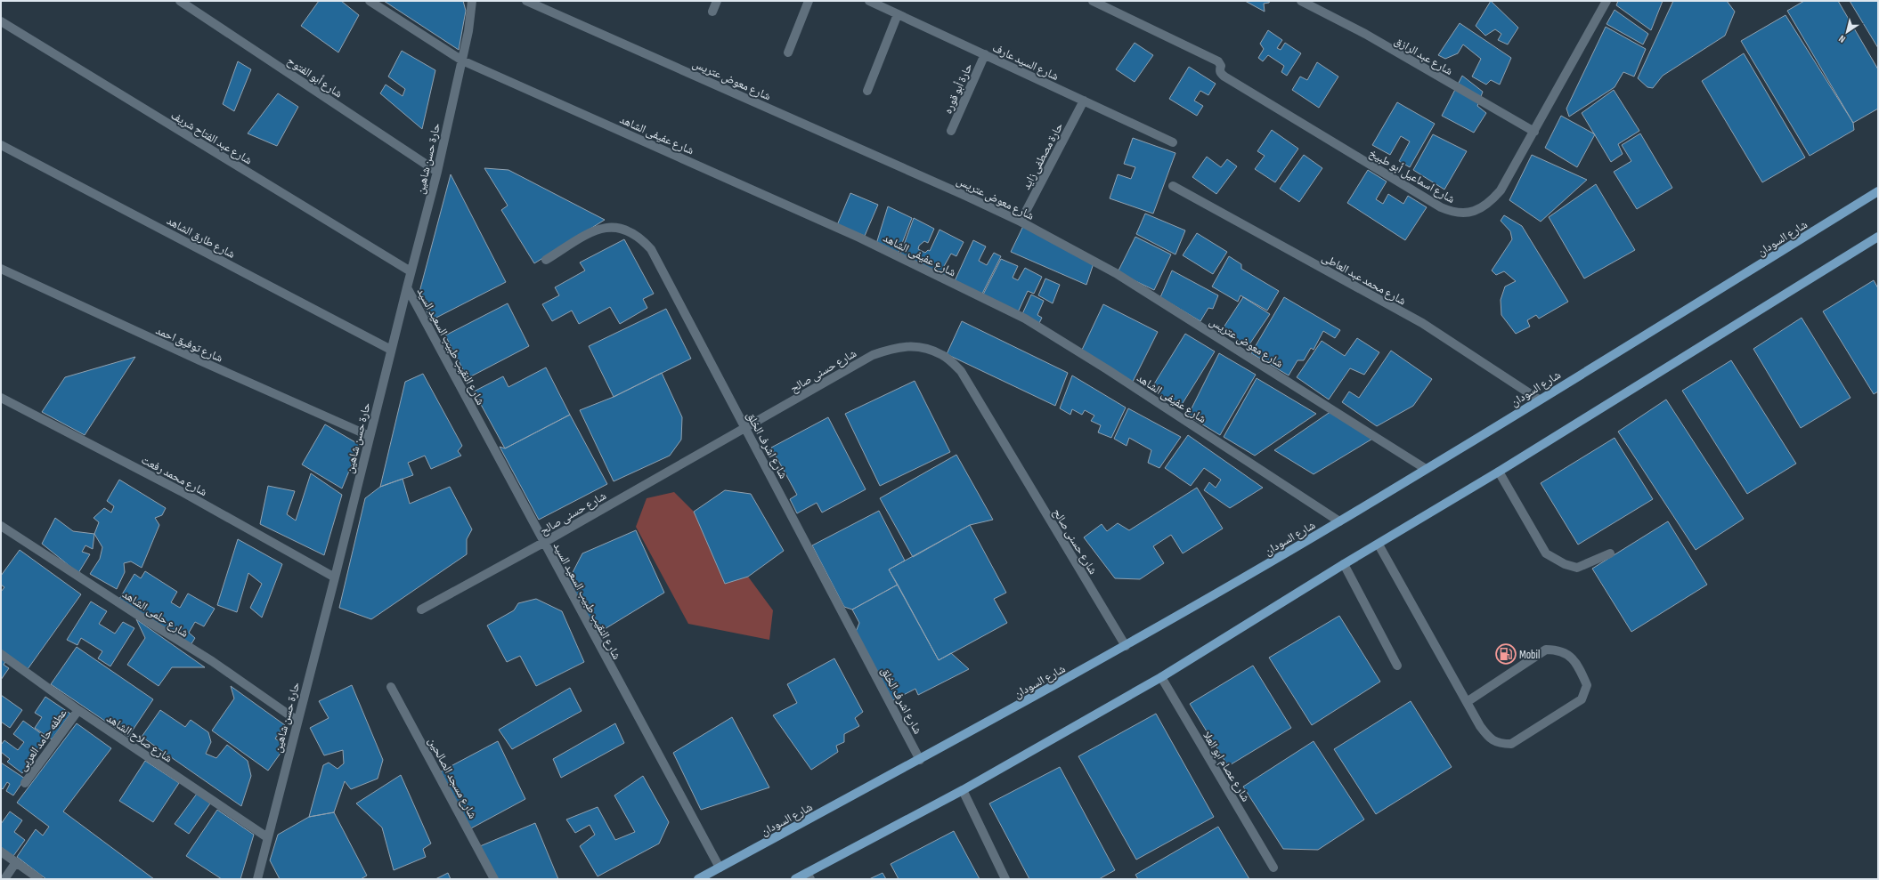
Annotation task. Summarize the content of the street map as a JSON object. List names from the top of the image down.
{
  "streets": {
    "main road": ["شارع السودان"],
    "street": [
      "شارع عبد الرازق",
      "شارع السيد عارف",
      "شارع أبو الفتوح",
      "شارع معوض عتريس",
      "حارة أبو قوره",
      "شارع عفيفى الشاهد",
      "شارع عبد الفتاح شريف",
      "حارة مصطفى زايد",
      "حارة حسن شاهين",
      "شارع اسماعيل أبو طبيخ",
      "شارع طارق الشاهد",
      "شارع محمد عبد العاطى",
      "شارع توفيق احمد",
      "شارع النقيب طبيب السعيد السيد",
      "شارع حسنى صالح",
      "شارع اشرف الخلق",
      "شارع محمد رفعت",
      "شارع حلمى الشاهد",
      "شارع صلاح الشاهد",
      "عطفه حامد العربى",
      "شارع عصام ابو العلا",
      "شارع مسجد الصالحين"
    ]
  },
  "crossings": [
    ["شارع عبد الرازق", "شارع اسماعيل أبو طبيخ"],
    ["شارع السيد عارف", "حارة أبو قوره"],
    ["شارع السيد عارف", "حارة مصطفى زايد"],
    ["شارع أبو الفتوح", "حارة حسن شاهين"],
    ["شارع معوض عتريس", "حارة مصطفى زايد"],
    ["شارع معوض عتريس", "شارع السودان"],
    ["شارع عفيفى الشاهد", "حارة حسن شاهين"],
    ["شارع عفيفى الشاهد", "شارع السودان"],
    ["شارع عبد الفتاح شريف", "حارة حسن شاهين"],
    ["حارة حسن شاهين", "شارع طارق الشاهد"],
    ["حارة حسن شاهين", "شارع توفيق احمد"],
    ["حارة حسن شاهين", "شارع النقيب طبيب السعيد السيد"],
    ["حارة حسن شاهين", "شارع محمد رفعت"],
    ["حارة حسن شاهين", "شارع حلمى الشاهد"],
    ["حارة حسن شاهين", "شارع صلاح الشاهد"],
    ["شارع السودان", "شارع محمد عبد العاطى"],
    ["شارع السودان", "شارع النقيب طبيب السعيد السيد"],
    ["شارع السودان", "شارع حسنى صالح"],
    ["شارع السودان", "شارع اشرف الخلق"],
    ["شارع النقيب طبيب السعيد السيد", "شارع حسنى صالح"],
    ["شارع حسنى صالح", "شارع اشرف الخلق"],
    ["شارع صلاح الشاهد", "عطفه حامد العربى"]
  ],
  "places": {
    "fuel station": ["Mobil"]
  },
  "north": "bottom left"
}
